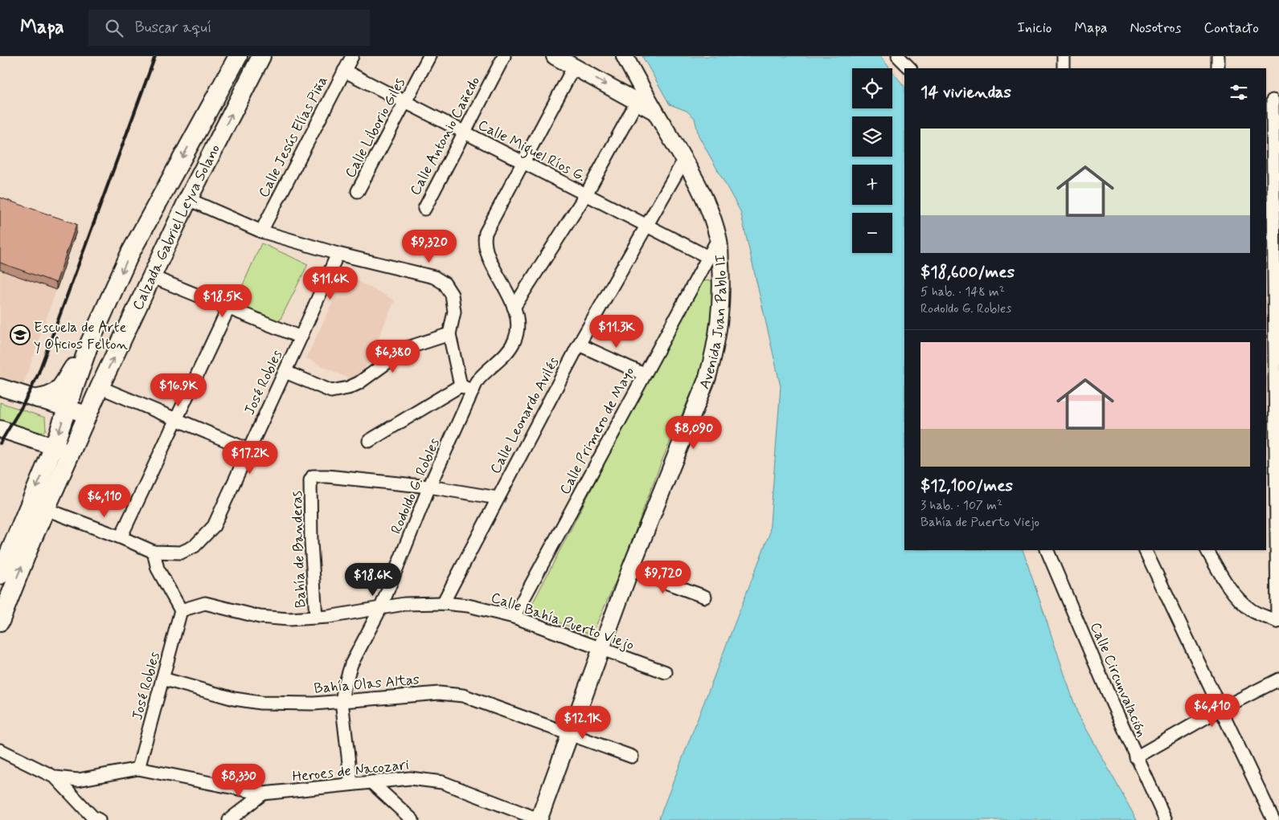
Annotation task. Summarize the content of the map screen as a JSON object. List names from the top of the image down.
{
  "streets": {
    "main road": ["Calzada Gabriel Leyva Solano", "Avenida Juan Pablo II"],
    "street": [
      "Calle Liborio Giles",
      "Calle Antonio Cañedo",
      "Calle Jesús Elías Piña",
      "Calle Miguel Ríos G.",
      "José Robles",
      "Calle Leonardo Avilés",
      "Calle Primero de Mayo",
      "Rodoldo G. Robles",
      "Bahía de Banderas",
      "Calle Bahía Puerto Viejo",
      "Calle Circunvalación",
      "Bahía Olas Altas",
      "Heroes de Nacozari"
    ]
  },
  "crossings": [
    ["Calle Liborio Giles", "Calle Miguel Ríos G."],
    ["Calle Antonio Cañedo", "Calle Miguel Ríos G."],
    ["Calle Jesús Elías Piña", "Calle Miguel Ríos G."],
    ["Calle Miguel Ríos G.", "Calle Leonardo Avilés"],
    ["Calle Miguel Ríos G.", "Calle Primero de Mayo"],
    ["Avenida Juan Pablo II", "Calle Leonardo Avilés"],
    ["Avenida Juan Pablo II", "Calle Primero de Mayo"],
    ["Avenida Juan Pablo II", "Calle Bahía Puerto Viejo"],
    ["Avenida Juan Pablo II", "Bahía Olas Altas"],
    ["Avenida Juan Pablo II", "Heroes de Nacozari"],
    ["José Robles", "Calle Bahía Puerto Viejo"],
    ["José Robles", "Bahía Olas Altas"],
    ["José Robles", "Heroes de Nacozari"],
    ["Calle Leonardo Avilés", "Calle Bahía Puerto Viejo"],
    ["Calle Primero de Mayo", "Calle Bahía Puerto Viejo"],
    ["Rodoldo G. Robles", "Bahía de Banderas"],
    ["Rodoldo G. Robles", "Calle Bahía Puerto Viejo"],
    ["Rodoldo G. Robles", "Bahía Olas Altas"],
    ["Rodoldo G. Robles", "Heroes de Nacozari"],
    ["Bahía de Banderas", "Calle Bahía Puerto Viejo"]
  ],
  "places": {
    "school or university": ["Escuela de Arte y Oficios Felton"]
  },
  "page": {
    "header": "Mapa",
    "search": "Buscar aquí",
    "nav": [
      "Inicio",
      "Mapa",
      "Nosotros",
      "Contacto"
    ],
    "map_buttons": ["+", "−"],
    "heading": "14 viviendas",
    "list": [
      {
        "name": "$18,600/mes",
        "note": "5 hab. · 148 m² · Rodoldo G. Robles"
      },
      {
        "name": "$12,100/mes",
        "note": "3 hab. · 107 m² · Bahía de Puerto Viejo"
      }
    ],
    "price": [
      "$9,320",
      "$11.6K",
      "$18.5K",
      "$11.3K",
      "$6,380",
      "$16.9K",
      "$8,090",
      "$17.2K",
      "$6,110",
      "$9,720",
      "$18.6K",
      "$6,410",
      "$12.1K",
      "$8,330"
    ]
  }
}
